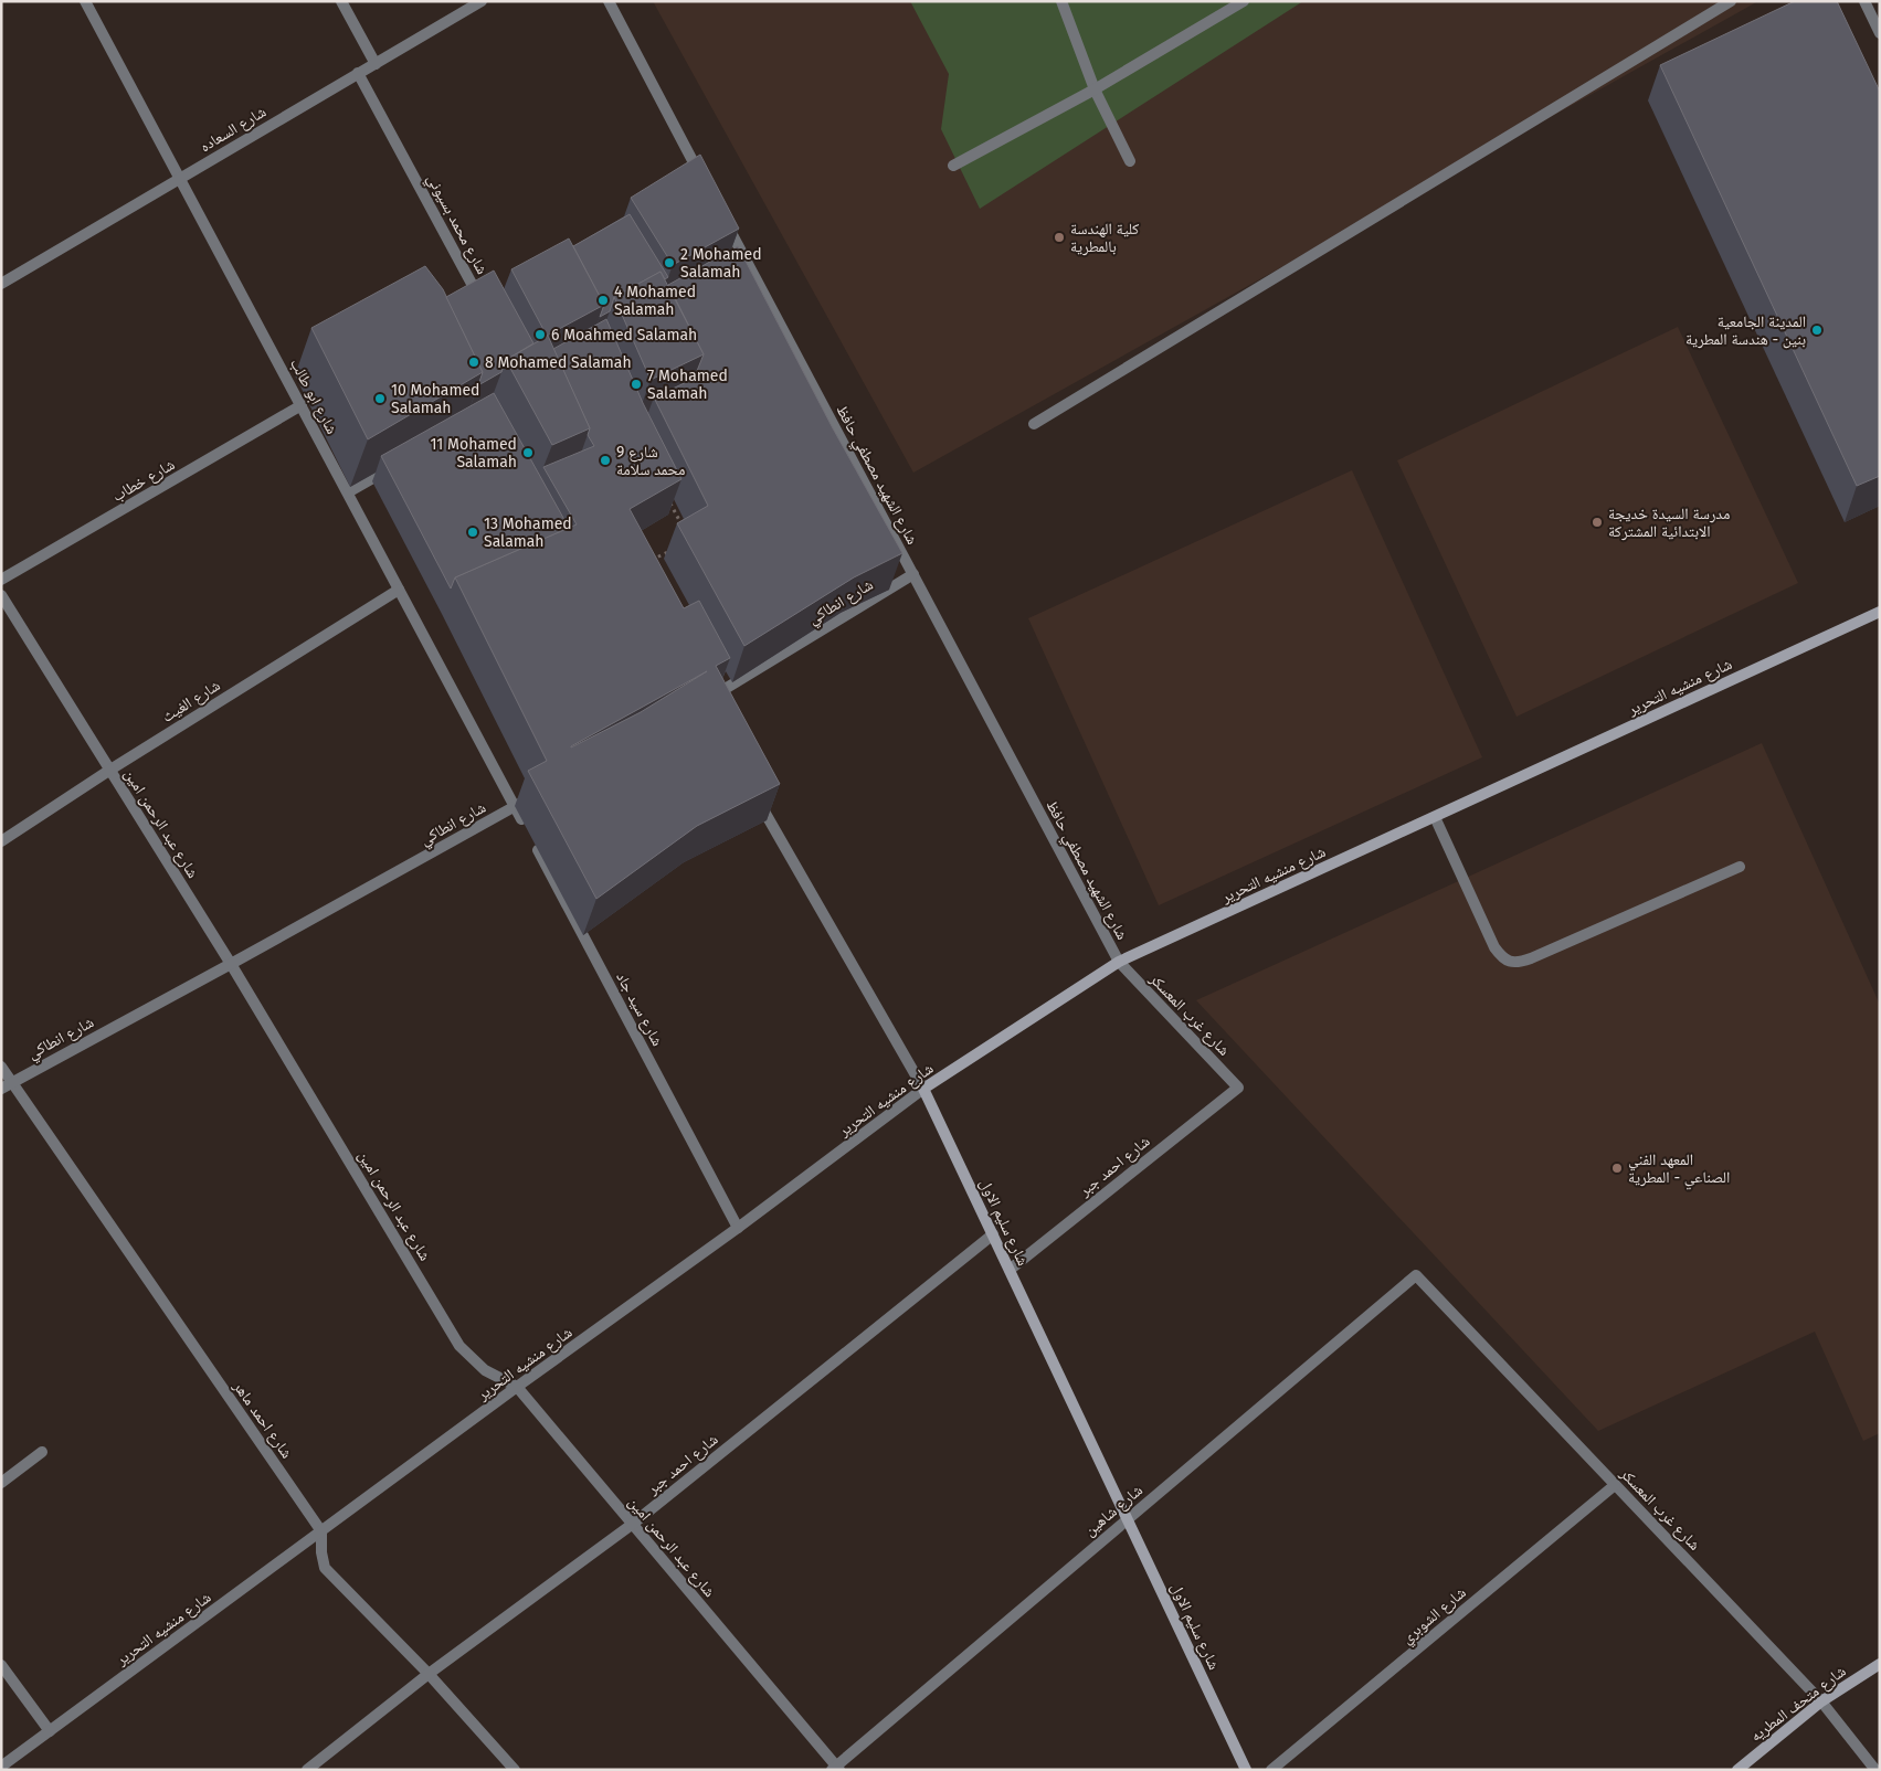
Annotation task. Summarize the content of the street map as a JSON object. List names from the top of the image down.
{
  "streets": {
    "street": [
      "شارع السعاده",
      "شارع محمد بسيوني",
      "شارع ابو طالب",
      "شارع الشهيد مصطفي حافظ",
      "شارع خطاب",
      "شارع انطاكي",
      "شارع منشيه التحرير",
      "شارع الغيث",
      "شارع عبد الرحمن امين",
      "شارع سيد جاد",
      "شارع غرب المعسكر",
      "شارع احمد جبر",
      "شارع سليم الاول",
      "شارع احمد ماهر",
      "شارع شاهين",
      "شارع الشوبري",
      "شارع متحف المطريه"
    ]
  },
  "crossings": [
    ["شارع السعاده", "شارع محمد بسيوني"],
    ["شارع السعاده", "شارع ابو طالب"],
    ["شارع ابو طالب", "شارع خطاب"],
    ["شارع ابو طالب", "شارع انطاكي"],
    ["شارع ابو طالب", "شارع الغيث"],
    ["شارع ابو طالب", "شارع سيد جاد"],
    ["شارع الشهيد مصطفي حافظ", "شارع انطاكي"],
    ["شارع الشهيد مصطفي حافظ", "شارع منشيه التحرير"],
    ["شارع الشهيد مصطفي حافظ", "شارع غرب المعسكر"],
    ["شارع انطاكي", "شارع عبد الرحمن امين"],
    ["شارع انطاكي", "شارع سيد جاد"],
    ["شارع انطاكي", "شارع احمد ماهر"],
    ["شارع منشيه التحرير", "شارع عبد الرحمن امين"],
    ["شارع منشيه التحرير", "شارع سيد جاد"],
    ["شارع منشيه التحرير", "شارع غرب المعسكر"],
    ["شارع منشيه التحرير", "شارع سليم الاول"],
    ["شارع منشيه التحرير", "شارع احمد ماهر"],
    ["شارع الغيث", "شارع عبد الرحمن امين"],
    ["شارع عبد الرحمن امين", "شارع احمد جبر"],
    ["شارع عبد الرحمن امين", "شارع شاهين"],
    ["شارع غرب المعسكر", "شارع احمد جبر"],
    ["شارع غرب المعسكر", "شارع شاهين"],
    ["شارع غرب المعسكر", "شارع الشوبري"],
    ["شارع غرب المعسكر", "شارع متحف المطريه"],
    ["شارع احمد جبر", "شارع سليم الاول"],
    ["شارع سليم الاول", "شارع شاهين"]
  ],
  "places": [
    "كلية الهندسة بالمطرية",
    "2 Mohamed Salamah",
    "4 Mohamed Salamah",
    "المدينة الجامعية بنين - هندسة المطرية",
    "6 Moahmed Salamah",
    "8 Mohamed Salamah",
    "7 Mohamed Salamah",
    "10 Mohamed Salamah",
    "11 Mohamed Salamah",
    "9 شارع محمد سلامة",
    "مدرسة السيدة خديجة الابتدائية المشتركة",
    "13 Mohamed Salamah",
    "المعهد الفني الصناعي - المطرية"
  ]
}
